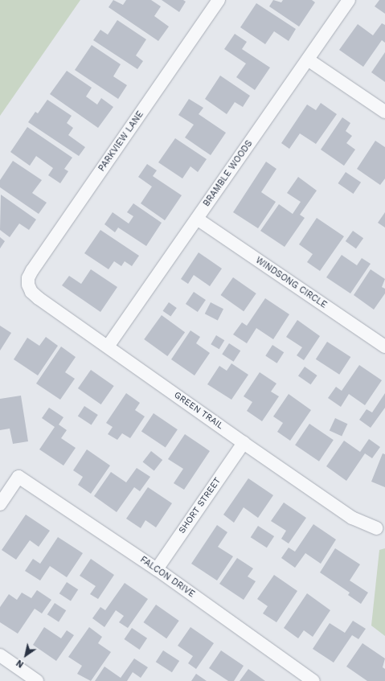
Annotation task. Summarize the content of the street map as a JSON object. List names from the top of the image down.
{
  "streets": {
    "street": [
      "PARKVIEW LANE",
      "BRAMBLE WOODS",
      "WINDSONG CIRCLE",
      "GREEN TRAIL",
      "SHORT STREET",
      "FALCON DRIVE"
    ]
  },
  "crossings": [
    ["PARKVIEW LANE", "GREEN TRAIL"],
    ["BRAMBLE WOODS", "WINDSONG CIRCLE"],
    ["BRAMBLE WOODS", "GREEN TRAIL"],
    ["GREEN TRAIL", "SHORT STREET"],
    ["SHORT STREET", "FALCON DRIVE"]
  ],
  "north": "bottom left"
}
